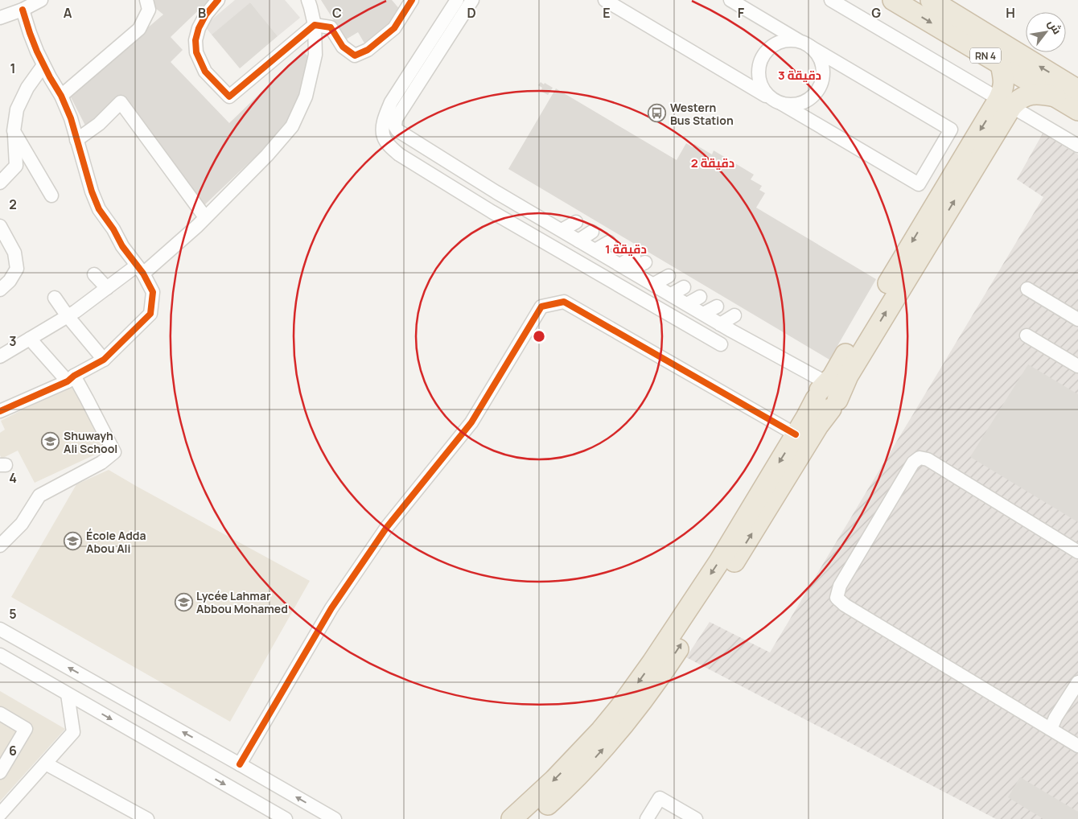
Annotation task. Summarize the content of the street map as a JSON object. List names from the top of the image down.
{
  "streets": {
    "highway": ["RN 4"]
  },
  "places": {
    "bus stop": ["Western Bus Station"],
    "school or university": ["Shuwayh Ali School", "École Adda Abou Ali", "Lycée Lahmar Abbou Mohamed"]
  },
  "north": "top right",
  "grid": {
    "columns": [
      "A",
      "B",
      "C",
      "D",
      "E",
      "F",
      "G",
      "H"
    ],
    "rows": [
      "1",
      "2",
      "3",
      "4",
      "5",
      "6"
    ]
  },
  "rings": ["3 دقيقة", "2 دقيقة", "1 دقيقة"]
}
